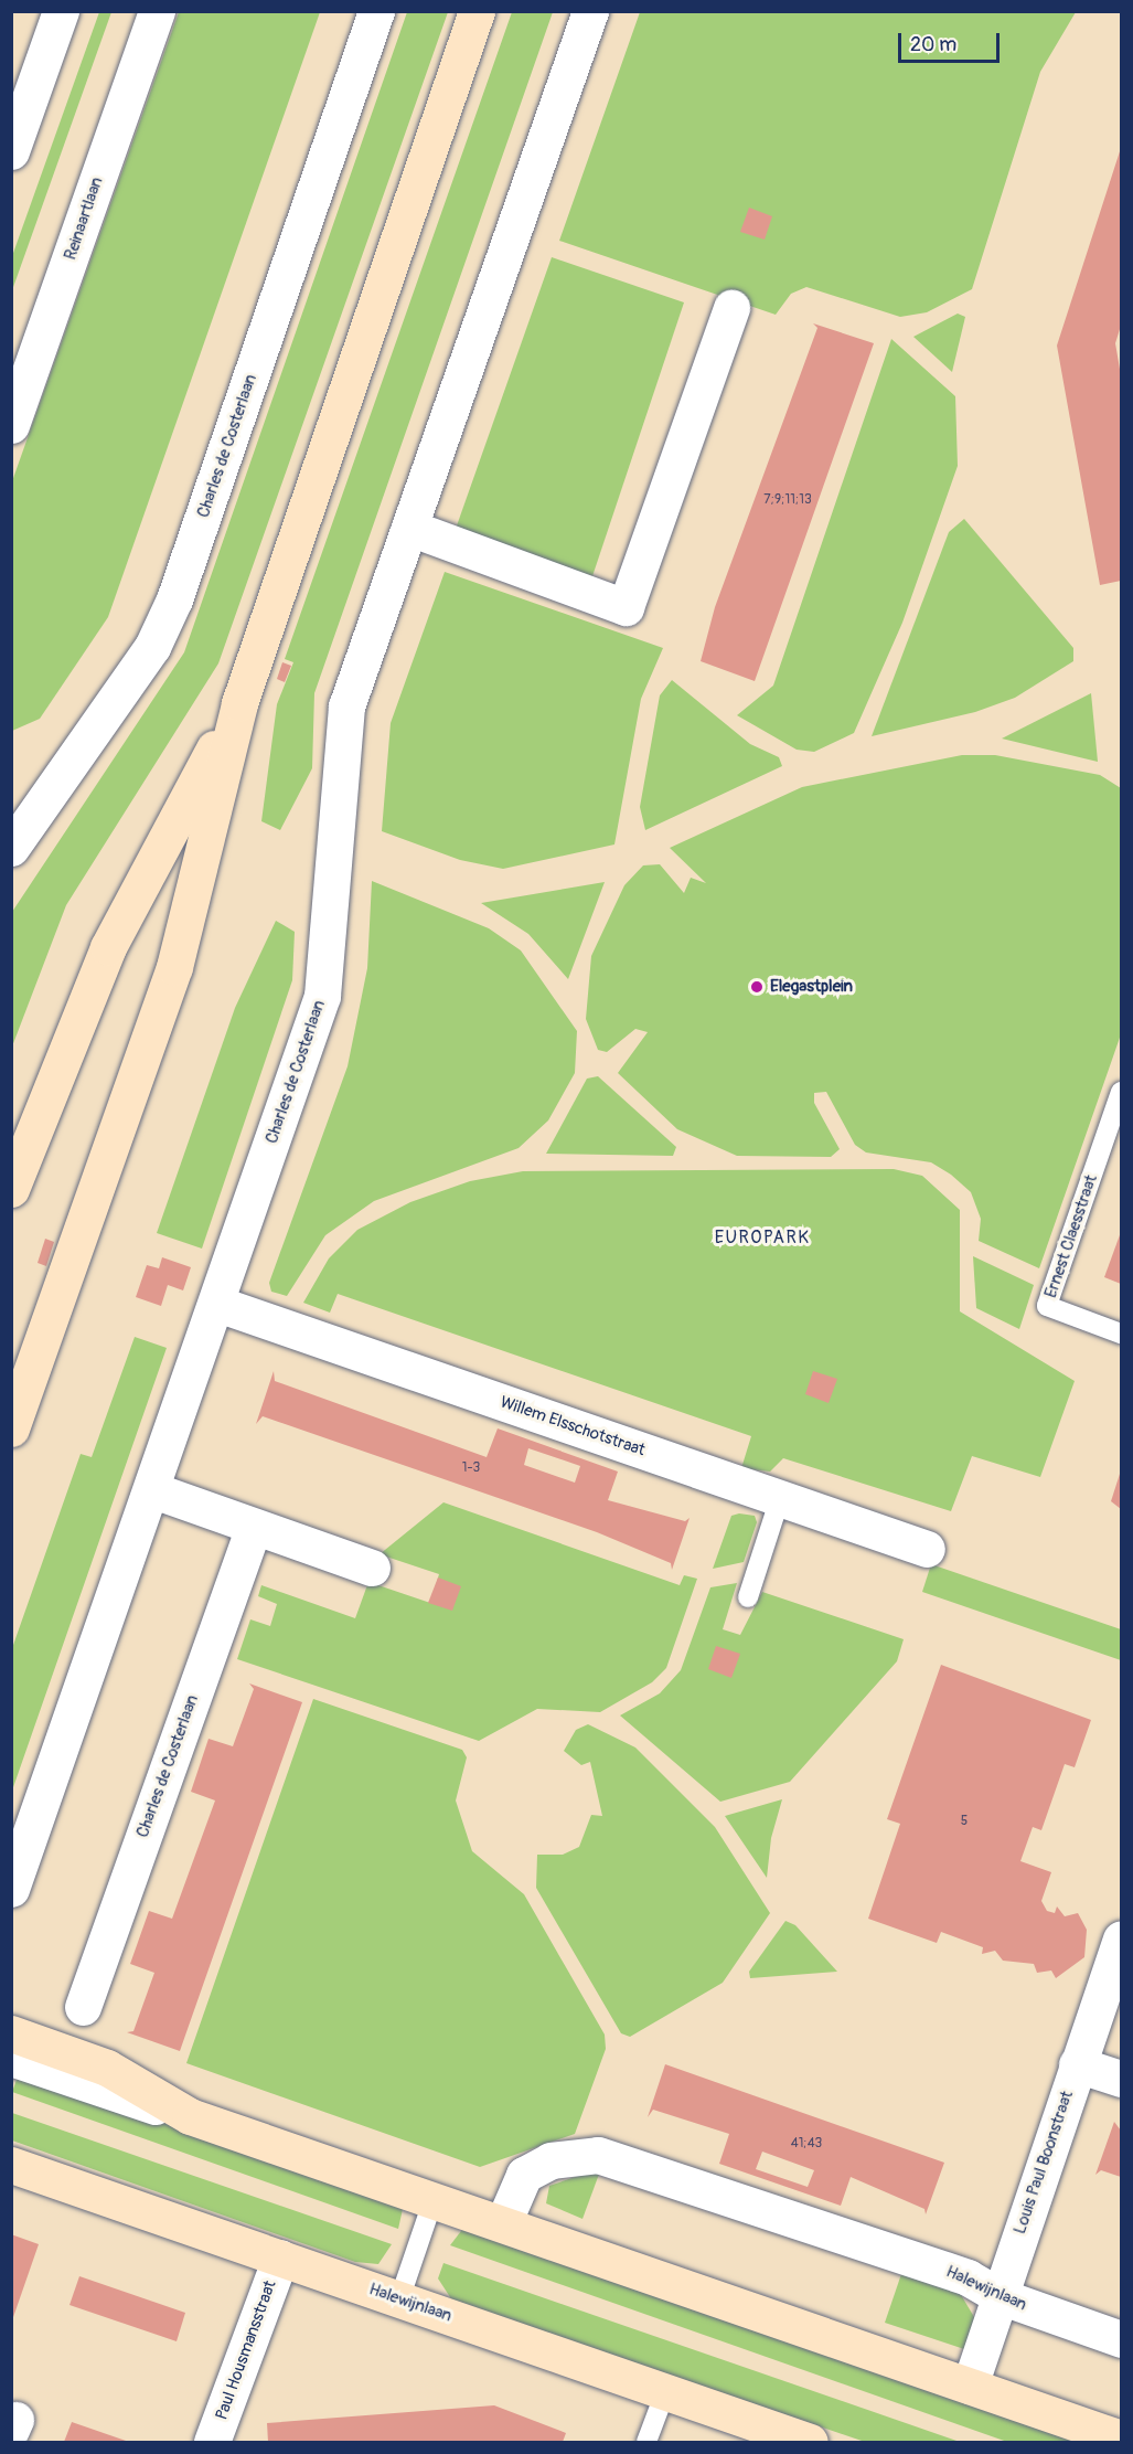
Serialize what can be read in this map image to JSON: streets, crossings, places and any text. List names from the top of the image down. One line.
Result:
{"streets":{"main road":["Halewijnlaan"],"street":["Reinaartlaan","Charles de Costerlaan","Willem Elsschotstraat","Louis Paul Boonstraat","Paul Housmansstraat"],"lane":["Ernest Claesstraat"]},"crossings":[["Charles de Costerlaan","Willem Elsschotstraat"],["Louis Paul Boonstraat","Halewijnlaan"],["Halewijnlaan","Paul Housmansstraat"]],"districts":["EUROPARK"],"places":["Elegastplein"],"house_numbers":["7;9;11;13","1-3","5","41;43"],"scale_bar":"20 m"}
